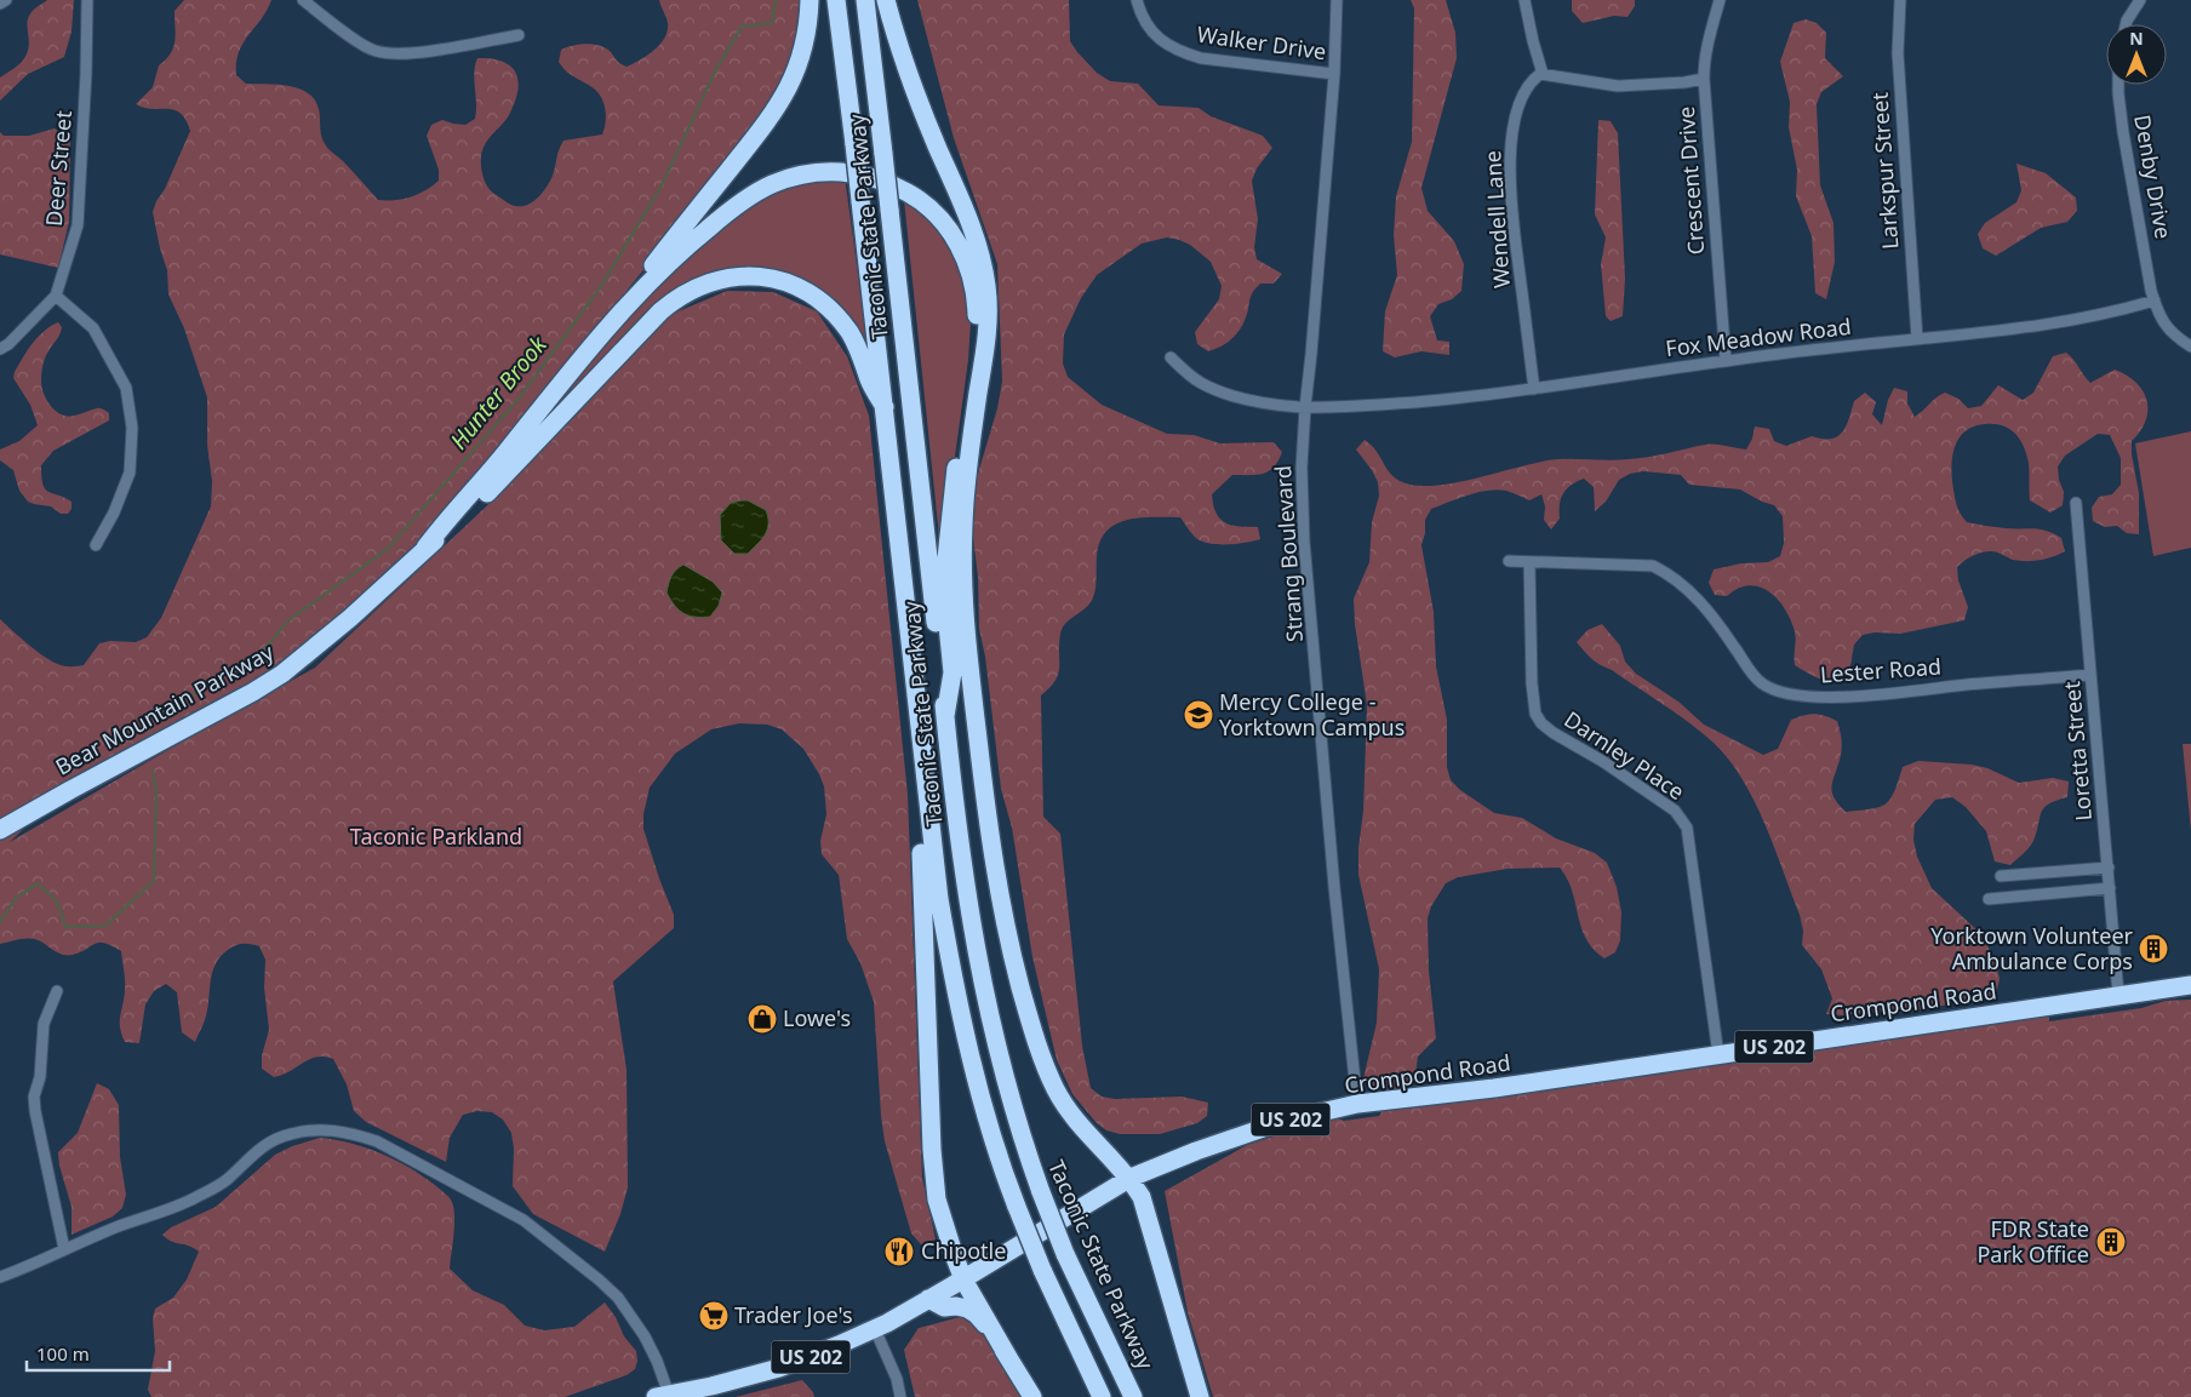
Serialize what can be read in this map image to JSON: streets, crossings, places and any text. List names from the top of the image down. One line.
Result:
{"streets":{"highway":["Taconic State Parkway","Bear Mountain Parkway","Crompond Road","US 202"],"street":["Walker Drive","Deer Street","Larkspur Street","Denby Drive","Crescent Drive","Wendell Lane","Fox Meadow Road","Strang Boulevard","Lester Road","Loretta Street","Darnley Place"]},"crossings":[["Walker Drive","Strang Boulevard"],["Larkspur Street","Fox Meadow Road"],["Denby Drive","Fox Meadow Road"],["Crescent Drive","Fox Meadow Road"],["Wendell Lane","Fox Meadow Road"],["Fox Meadow Road","Strang Boulevard"],["Strang Boulevard","Crompond Road"],["Lester Road","Loretta Street"],["Lester Road","Darnley Place"],["Loretta Street","Crompond Road"],["Darnley Place","Crompond Road"]],"water":["Hunter Brook"],"parks":["Taconic Parkland"],"places":{"school or university":["Mercy College - Yorktown Campus"],"building":["Yorktown Volunteer Ambulance Corps","FDR State Park Office"],"shop":["Lowe's"],"restaurant":["Chipotle"],"supermarket":["Trader Joe's"]},"scale_bar":"100 m","north":"top"}
